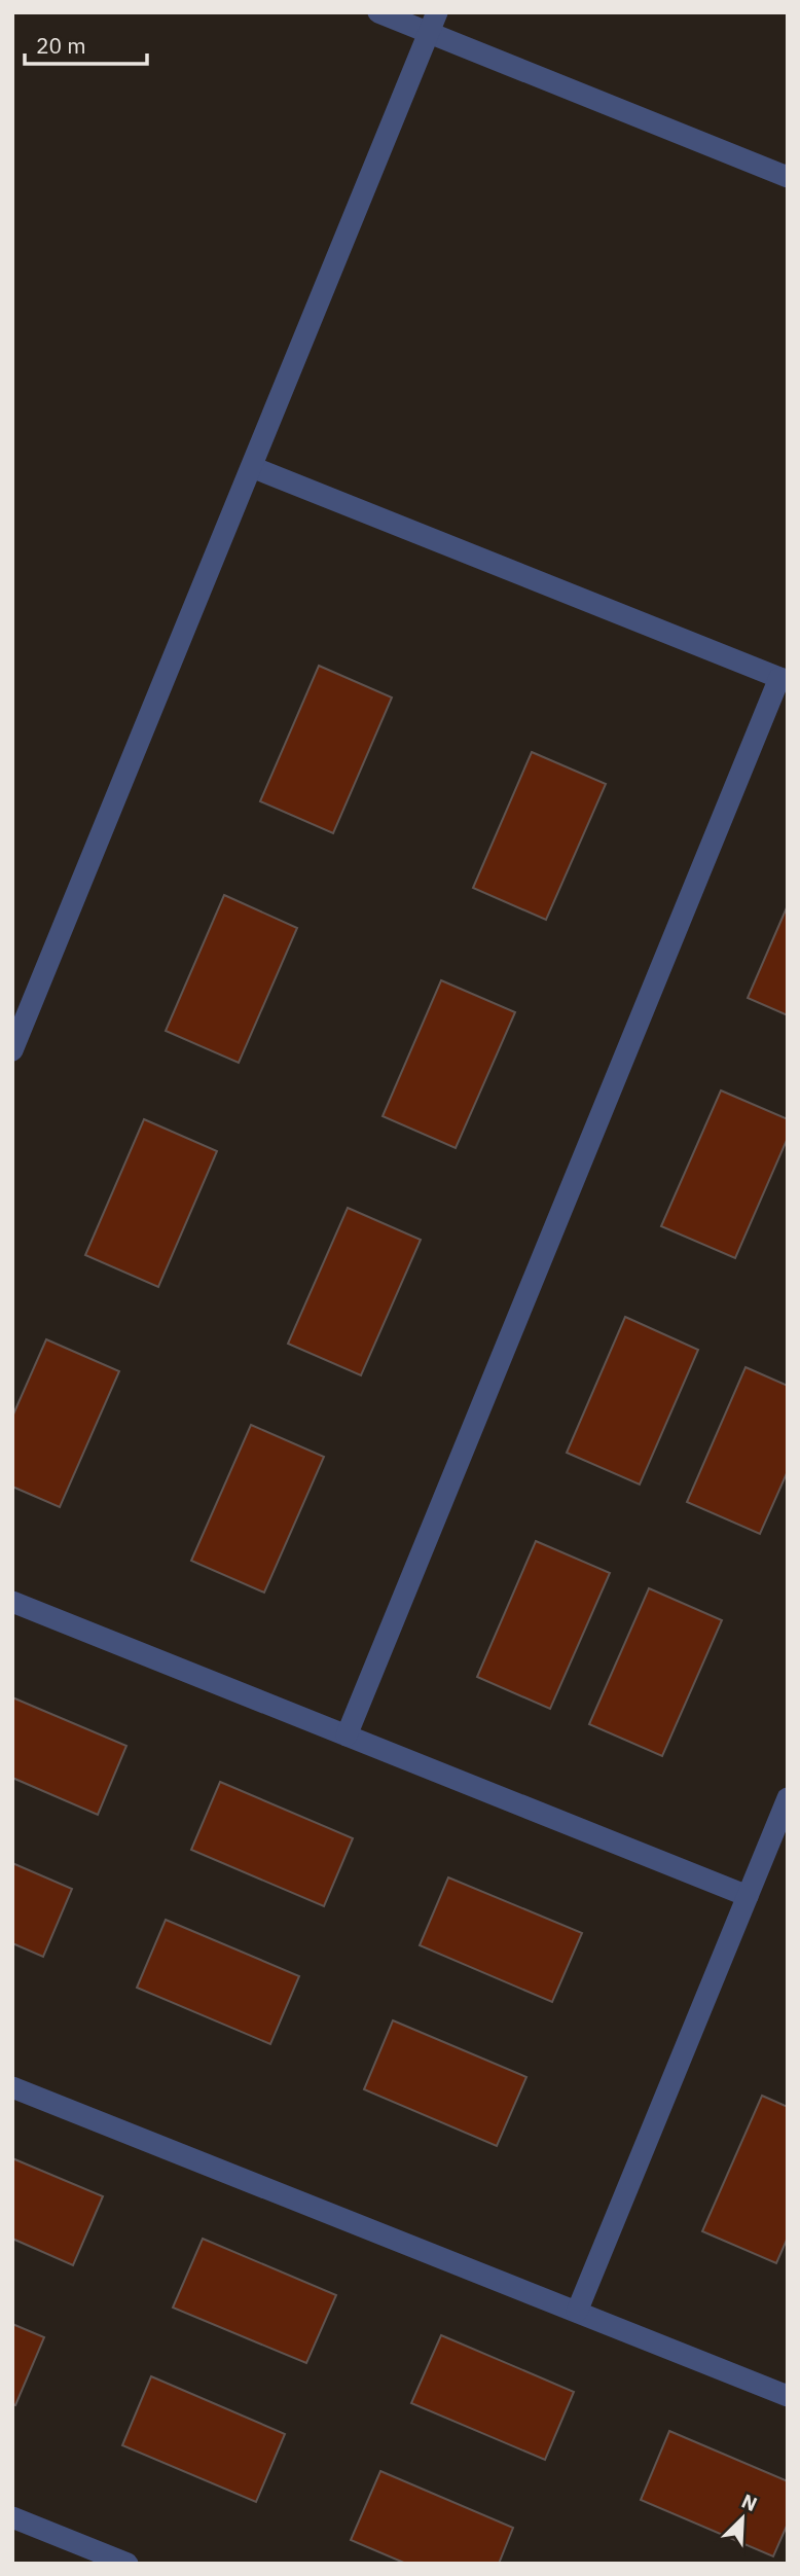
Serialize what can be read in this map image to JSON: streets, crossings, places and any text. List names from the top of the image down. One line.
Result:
{"scale_bar":"20 m","north":"top right"}
